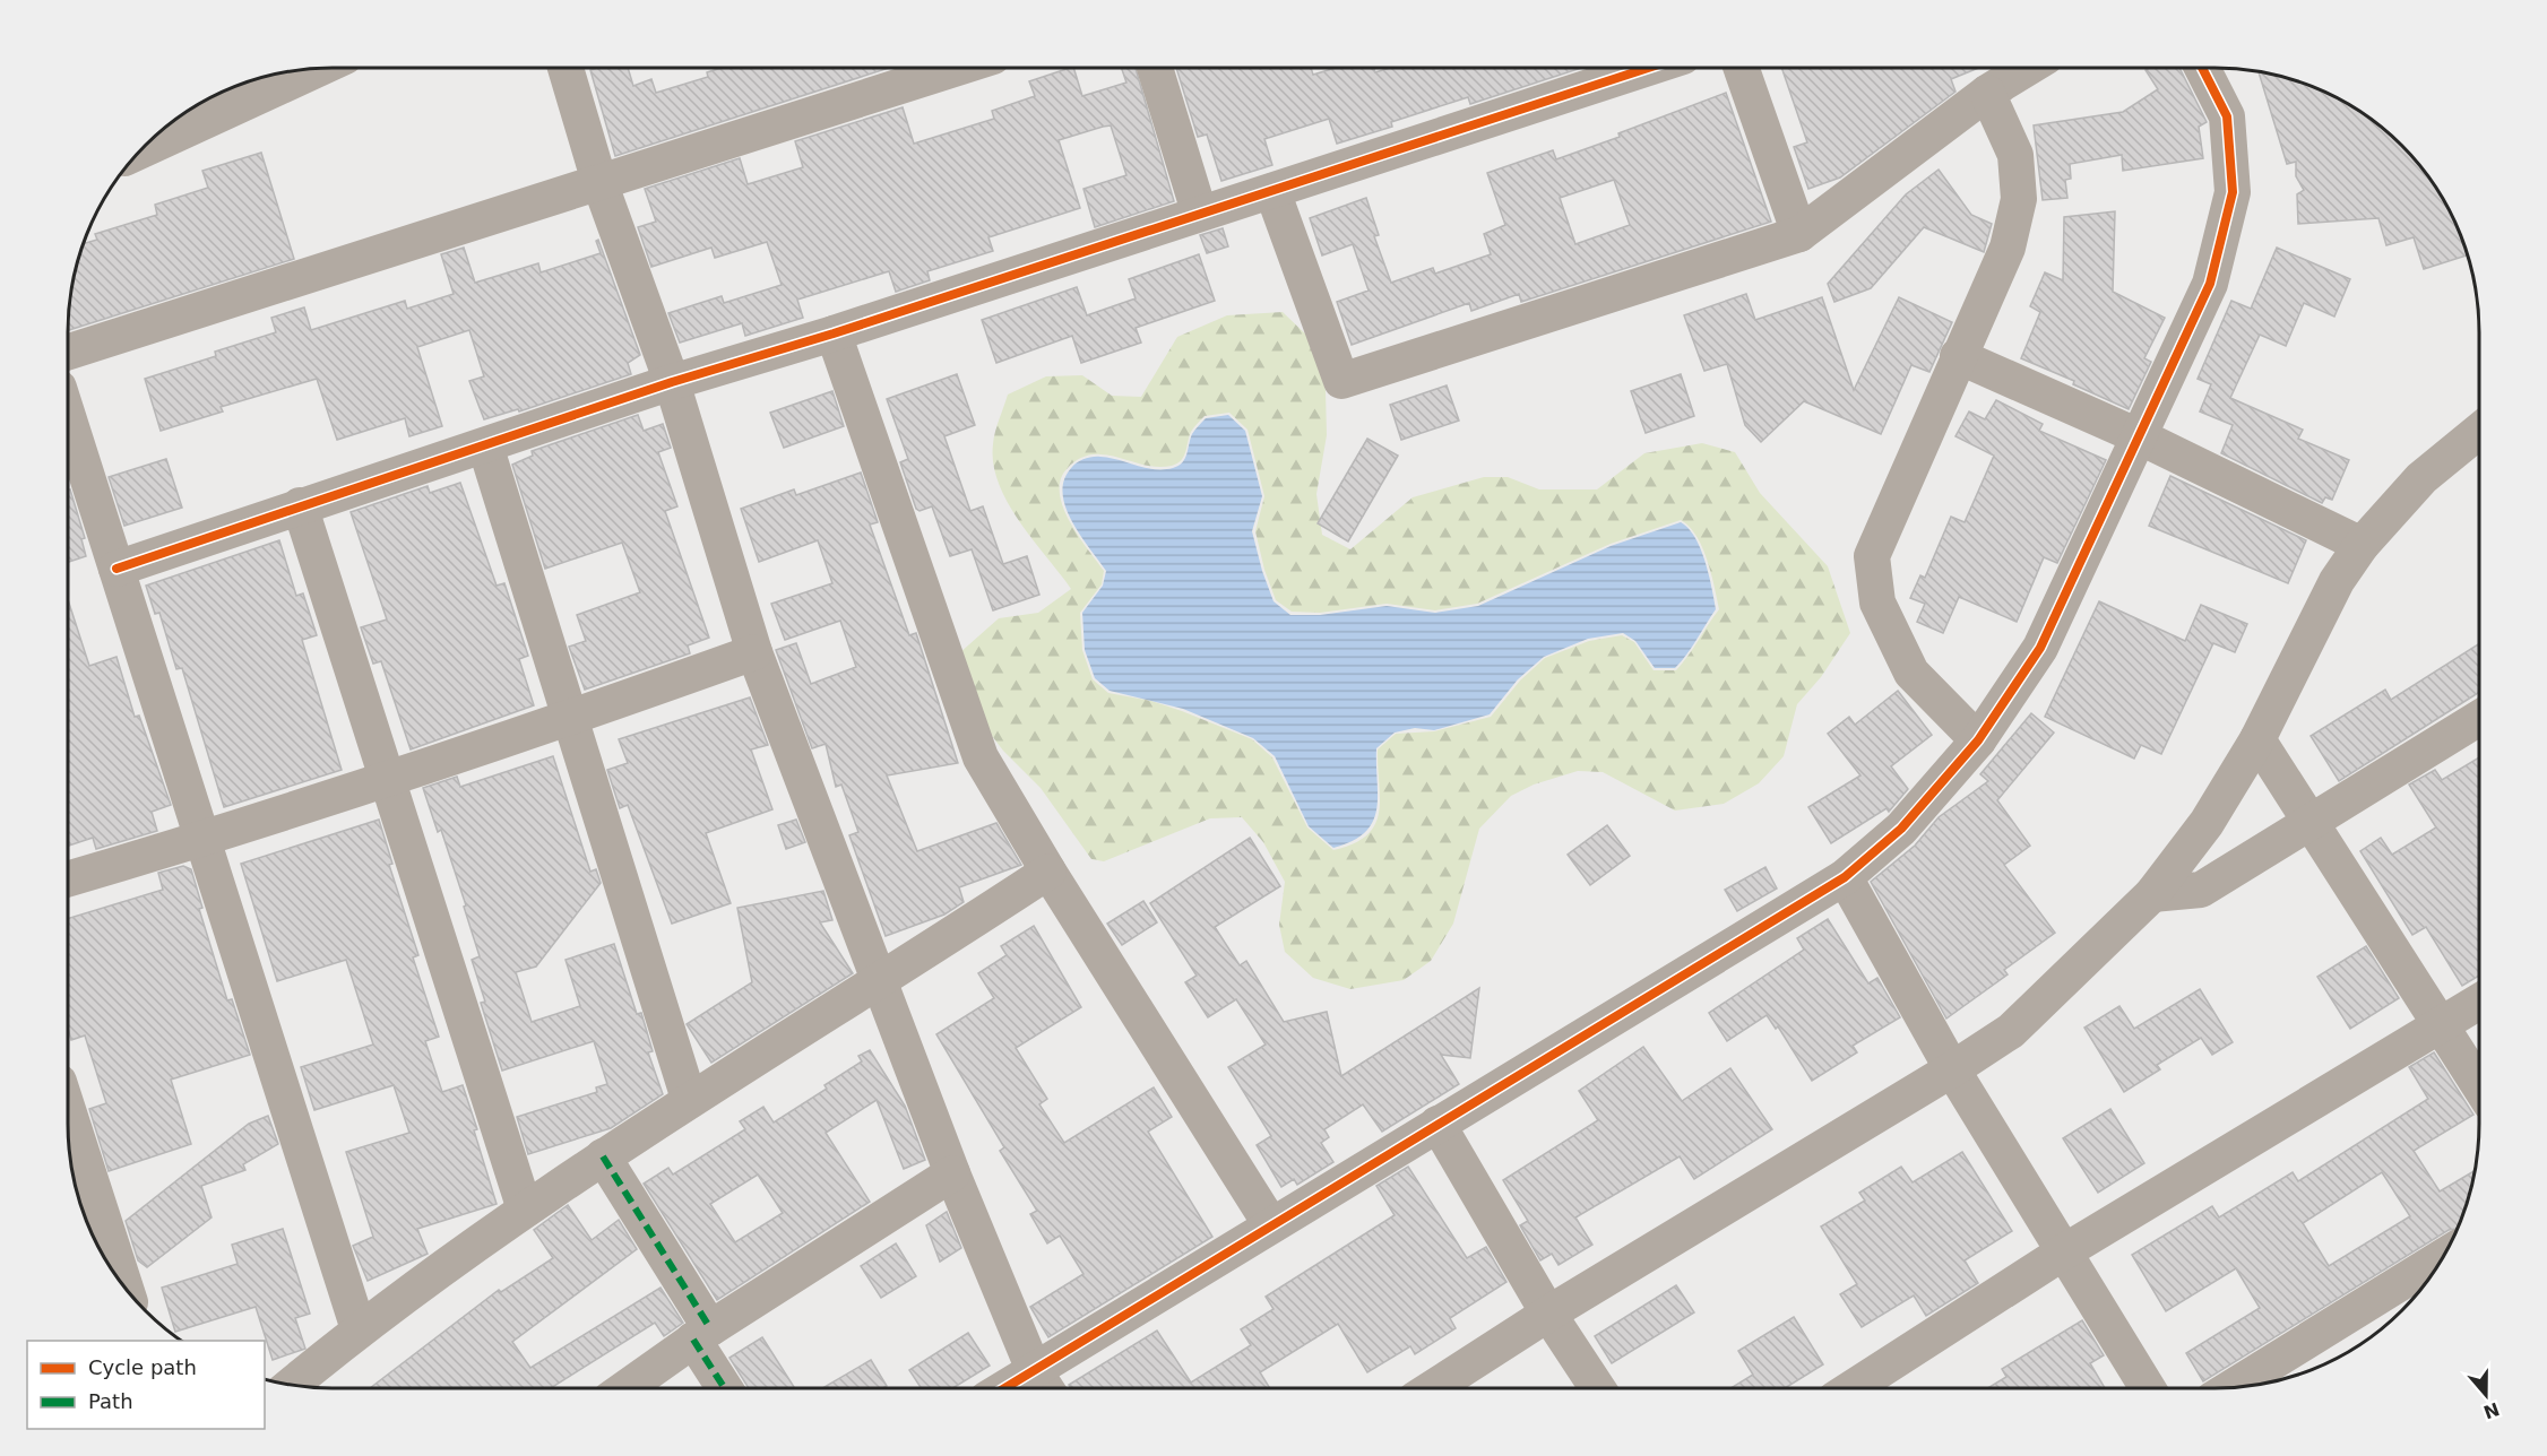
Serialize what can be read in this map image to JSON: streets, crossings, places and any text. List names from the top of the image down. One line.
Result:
{"legend":["Cycle path","Path"],"north":"bottom"}
